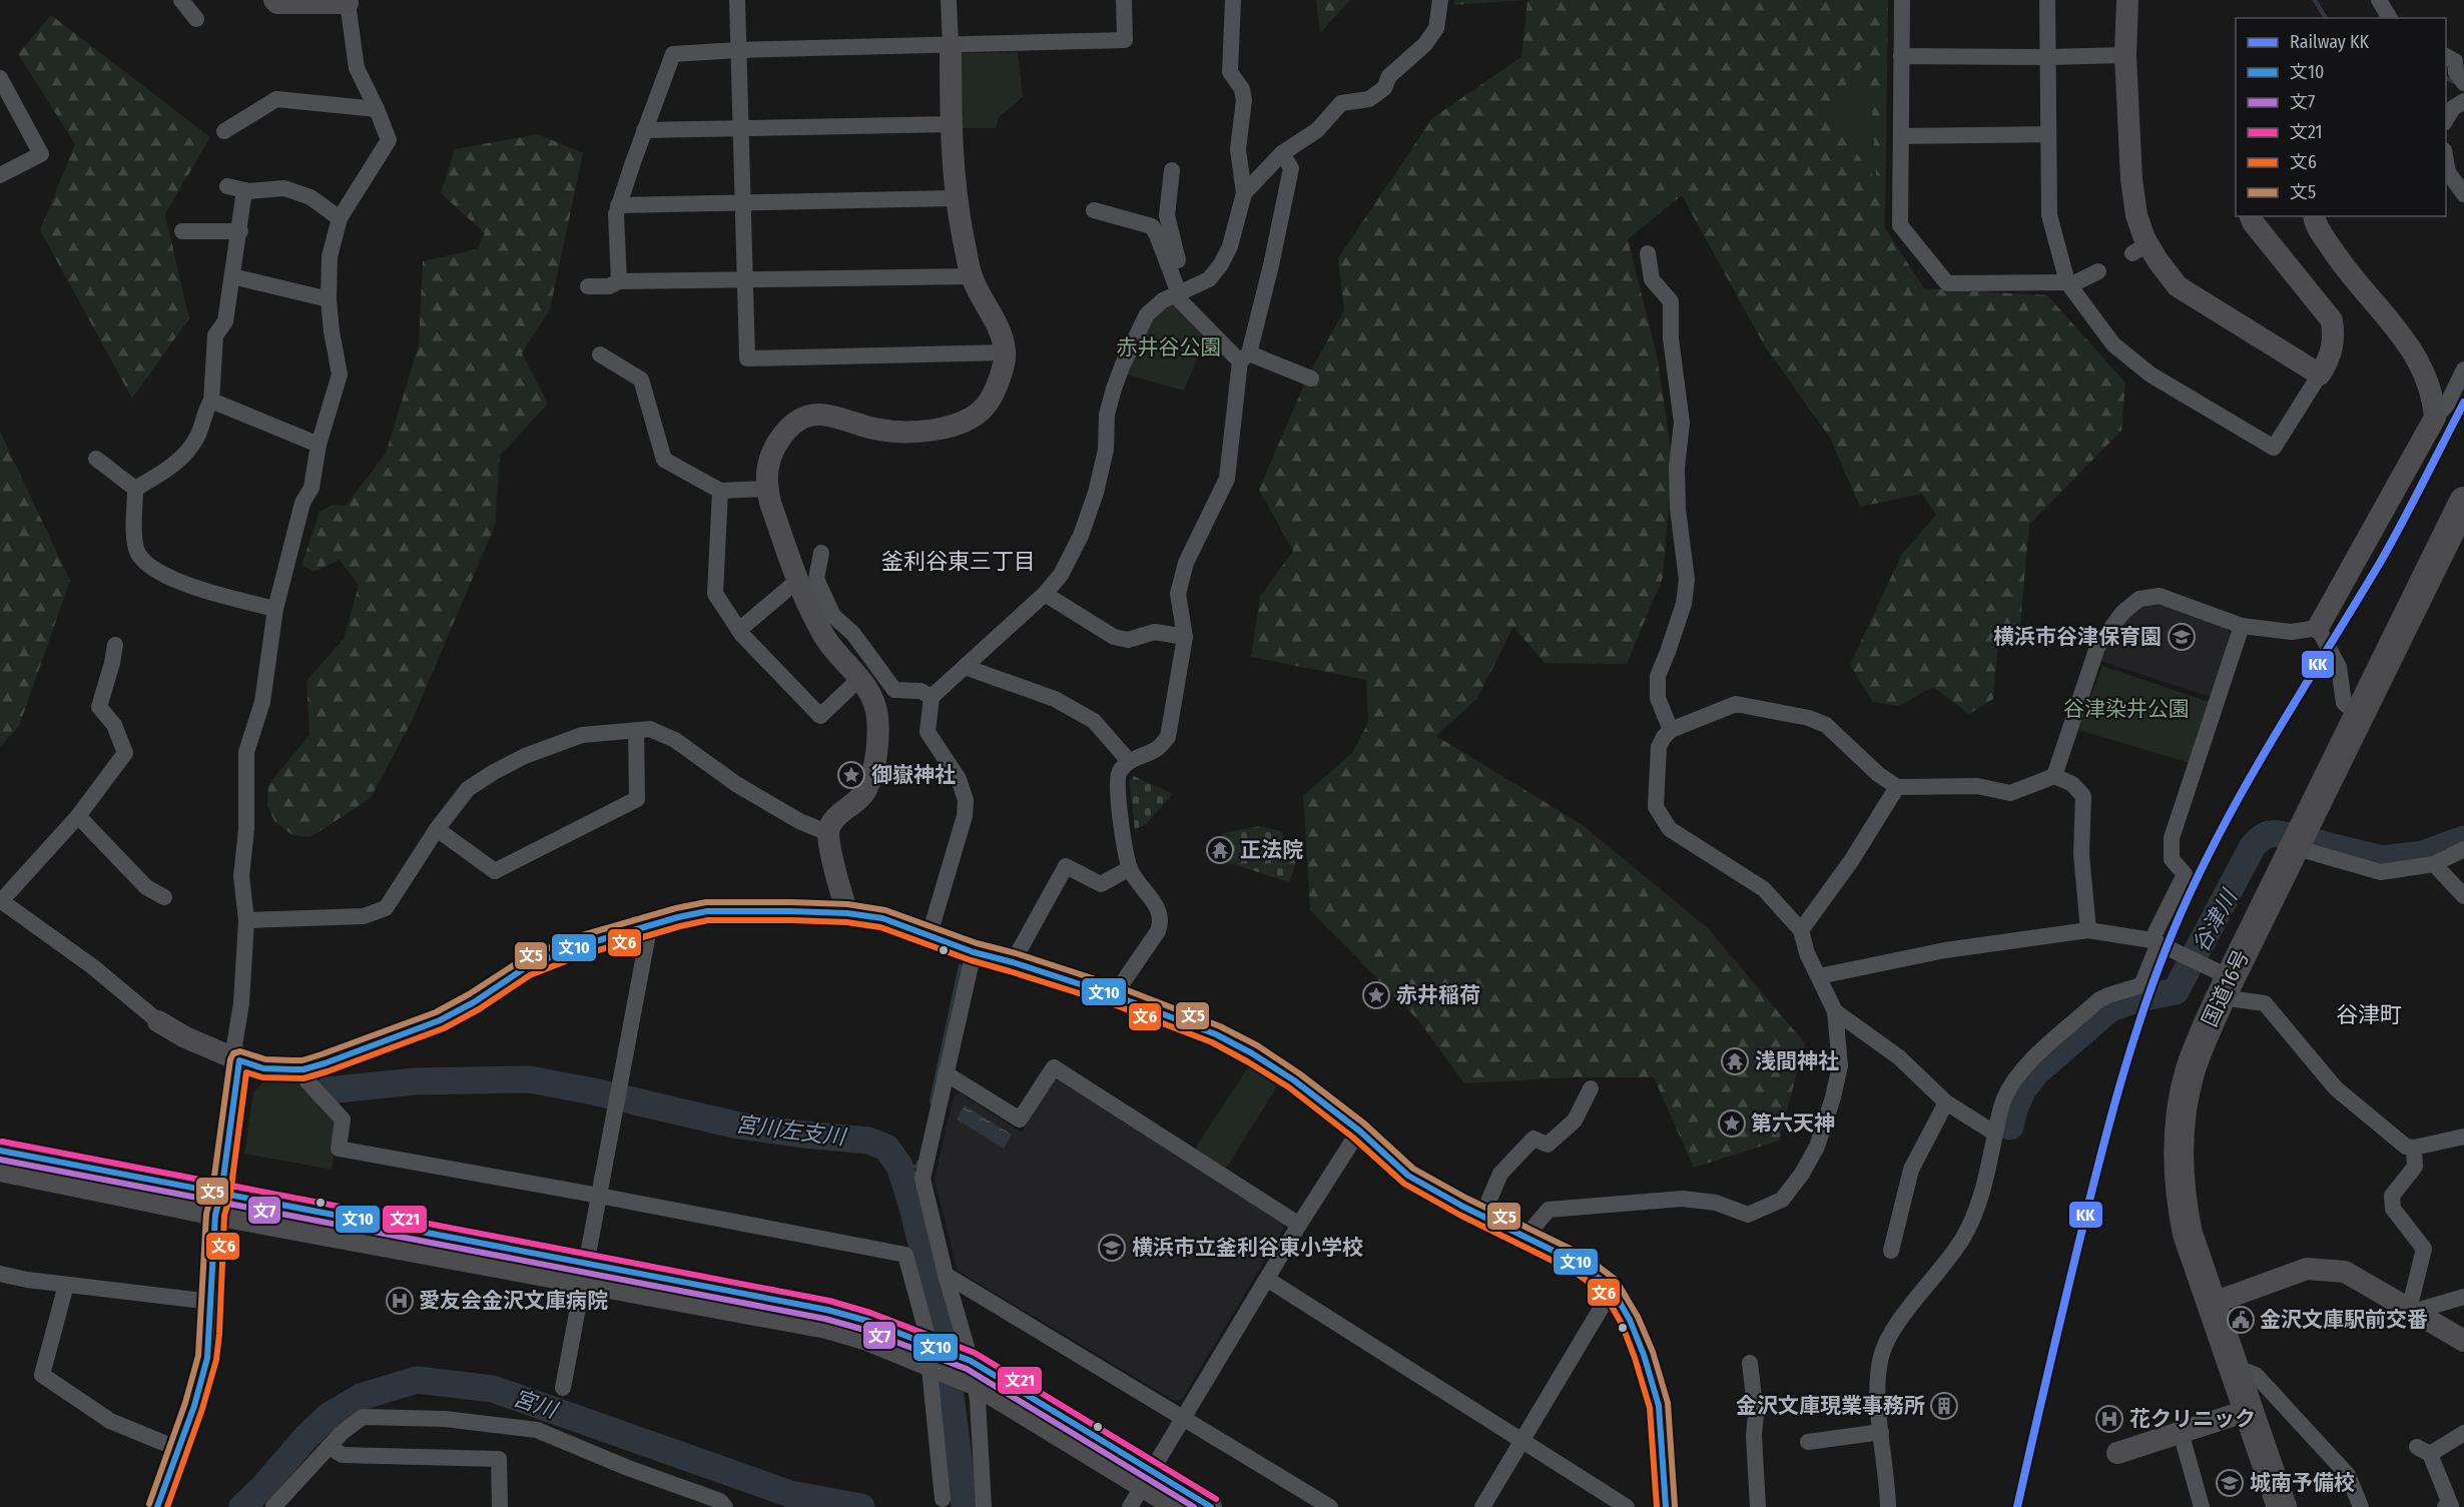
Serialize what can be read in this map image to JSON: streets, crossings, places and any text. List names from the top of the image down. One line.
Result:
{"streets":{"highway":["国道16号"]},"districts":["釜利谷東三丁目","谷津町"],"water":["谷津川","宮川左支川","宮川"],"parks":["赤井谷公園","谷津染井公園"],"places":{"school or university":["横浜市谷津保育園","横浜市立釜利谷東小学校","城南予備校"],"place":["御嶽神社","赤井稲荷","第六天神"],"temple":["正法院","浅間神社"],"hospital":["愛友会金沢文庫病院","花クリニック"],"public building":["金沢文庫駅前交番"],"building":["金沢文庫現業事務所"]},"lines":["rail line KK","transit line 文5","transit line 文10","transit line 文6","transit line 文21","transit line 文7"],"legend":["Railway KK","文10","文7","文21","文6","文5"]}
